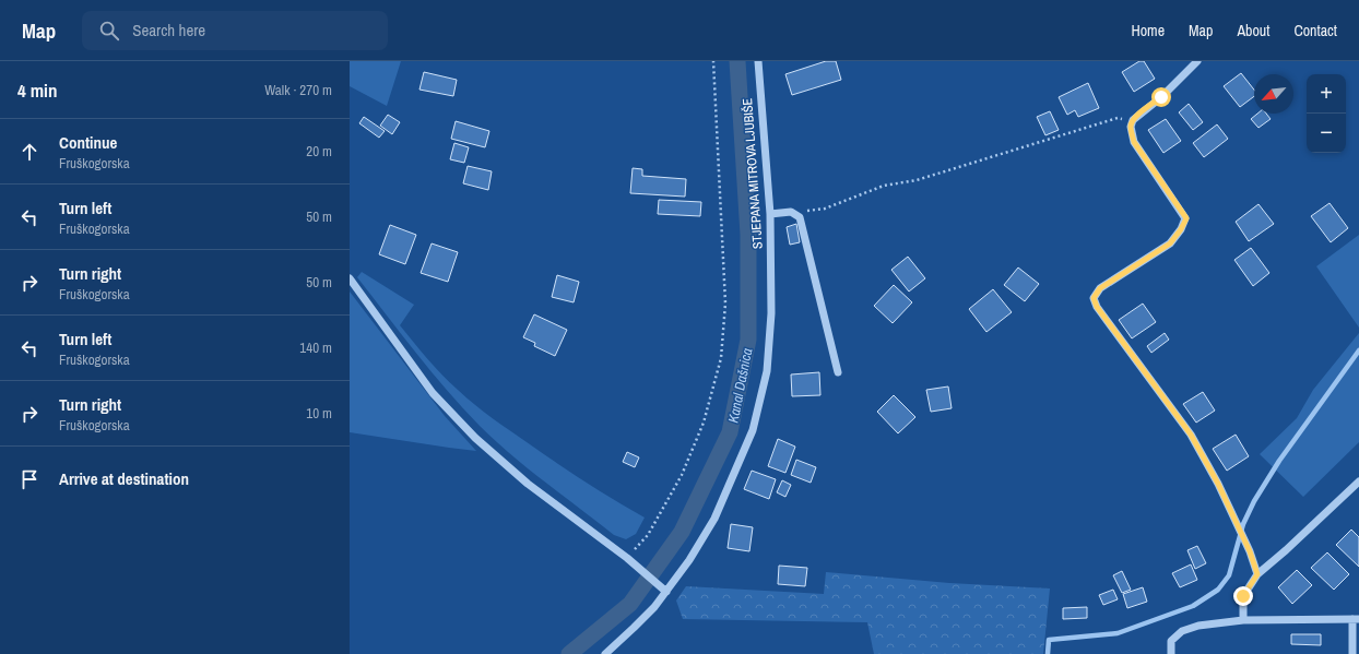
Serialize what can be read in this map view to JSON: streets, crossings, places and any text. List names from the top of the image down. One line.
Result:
{"streets":{"street":["STJEPANA MITROVA LJUBIŠE"]},"water":["Kanal Dašnica"],"north":"bottom left","page":{"header":"Map","search":"Search here","nav":["Home","Map","About","Contact"],"heading":["4 min","Walk · 270 m"],"map_buttons":["+","−"],"list":[["Continue","Fruškogorska","20 m"],["Turn left","Fruškogorska","50 m"],["Turn right","Fruškogorska","50 m"],["Turn left","Fruškogorska","140 m"],["Turn right","Fruškogorska","10 m"],"Arrive at destination"]}}
